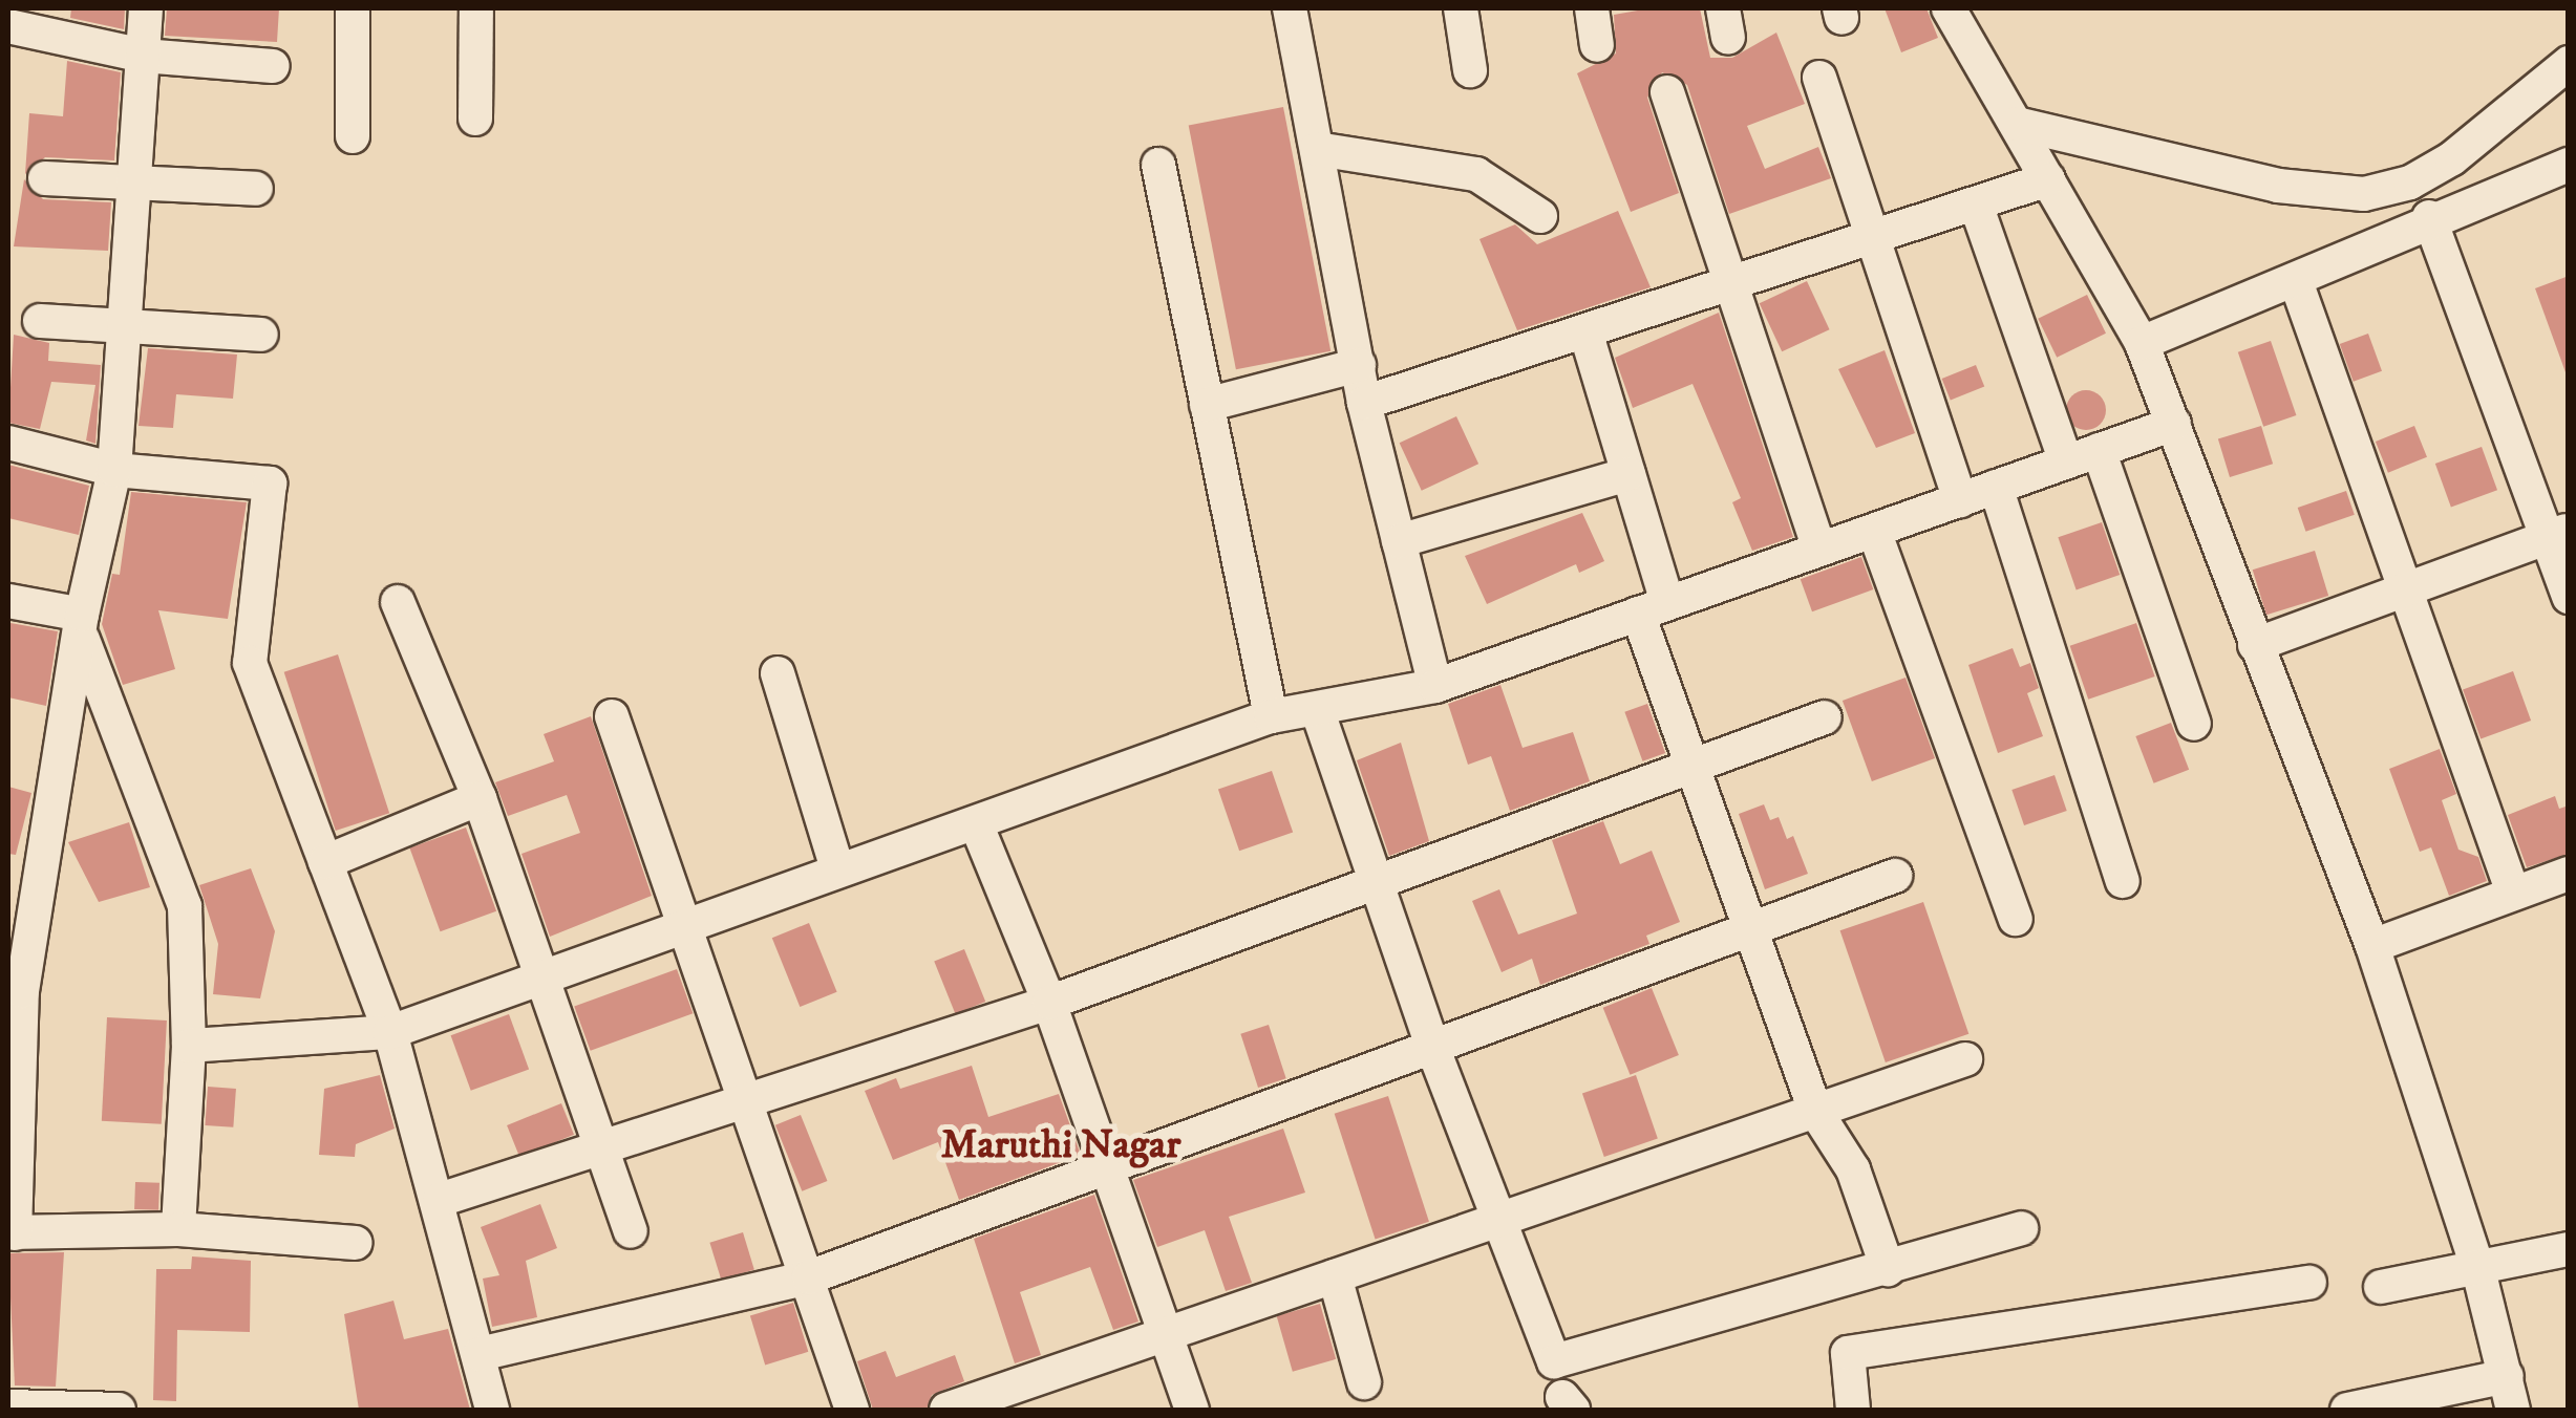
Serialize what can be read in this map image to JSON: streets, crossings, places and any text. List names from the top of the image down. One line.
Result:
{"districts":["Maruthi Nagar"]}
